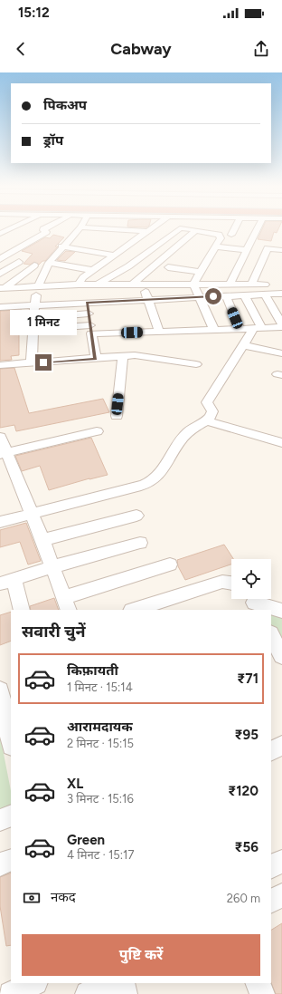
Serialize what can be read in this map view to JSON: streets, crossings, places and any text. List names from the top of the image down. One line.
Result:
{"page":{"status":"15:12","header":"Cabway","banner":["पिकअप","ड्रॉप"],"bubble":"1 मिनट","heading":"सवारी चुनें","list":[{"name":"किफ़ायती","note":"1 मिनट · 15:14","value":"₹71"},{"name":"आरामदायक","note":"2 मिनट · 15:15","value":"₹95"},{"name":"XL","note":"3 मिनट · 15:16","value":"₹120"},{"name":"Green","note":"4 मिनट · 15:17","value":"₹56"}],"pay":["नकद","260 m"],"buttons":"पुष्टि करें"}}
